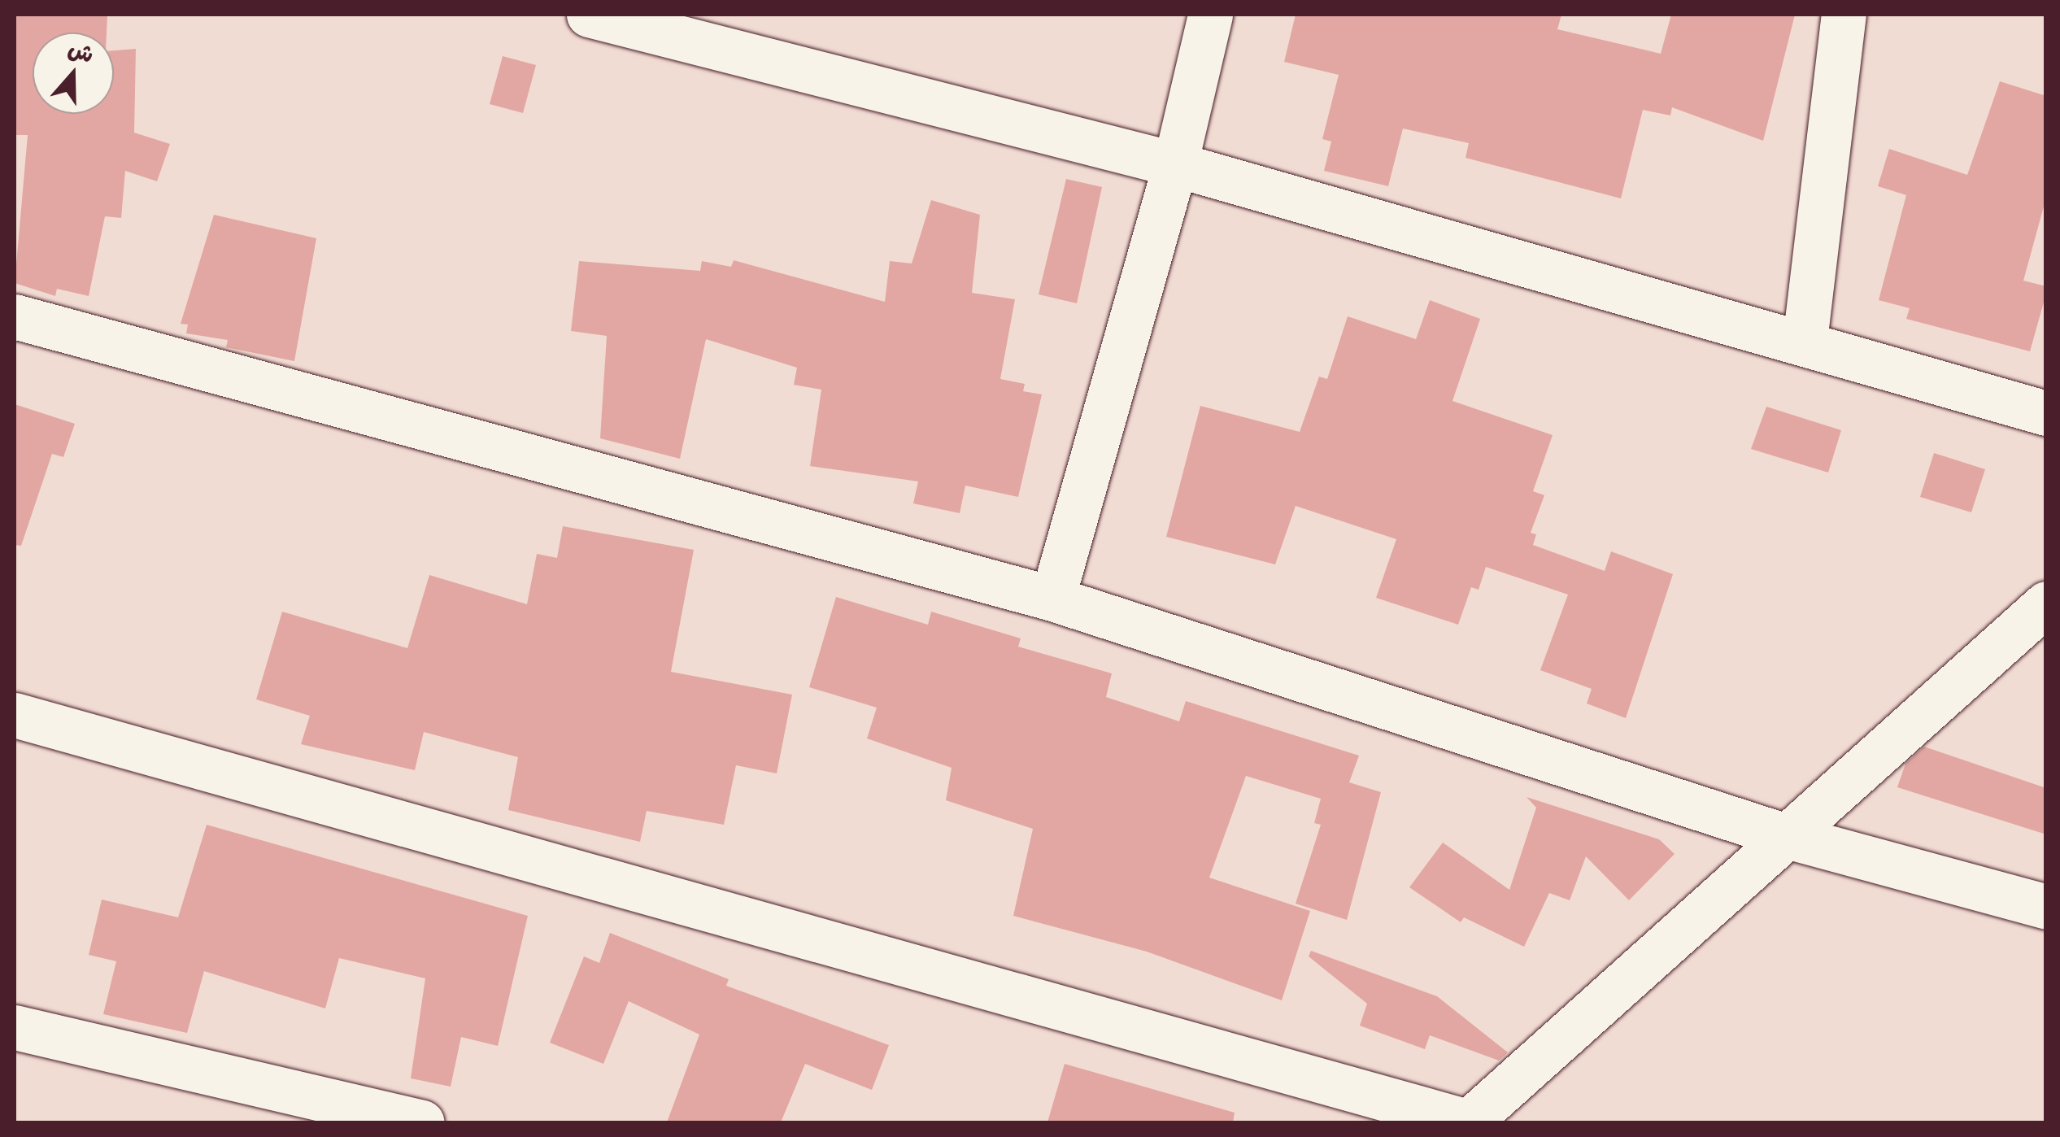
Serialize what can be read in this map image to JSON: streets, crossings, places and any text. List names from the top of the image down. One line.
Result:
{"north":"top"}
